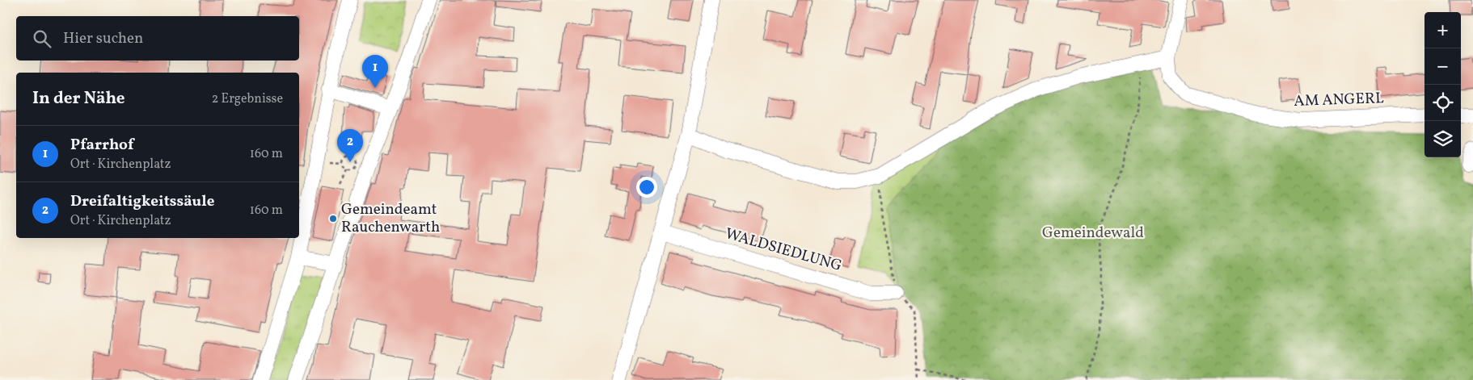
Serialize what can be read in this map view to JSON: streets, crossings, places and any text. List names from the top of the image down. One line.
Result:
{"streets":{"street":["AM ANGERL","WALDSIEDLUNG"]},"parks":["Gemeindewald"],"places":["Gemeindeamt Rauchenwarth"],"page":{"map_buttons":["+","−"],"search":"Hier suchen","pins":["1","2"],"heading":["In der Nähe","2 Ergebnisse"],"list":[{"mark":"1","name":"Pfarrhof","note":"Ort · Kirchenplatz","value":"160 m"},{"mark":"2","name":"Dreifaltigkeitssäule","note":"Ort · Kirchenplatz","value":"160 m"}]}}
